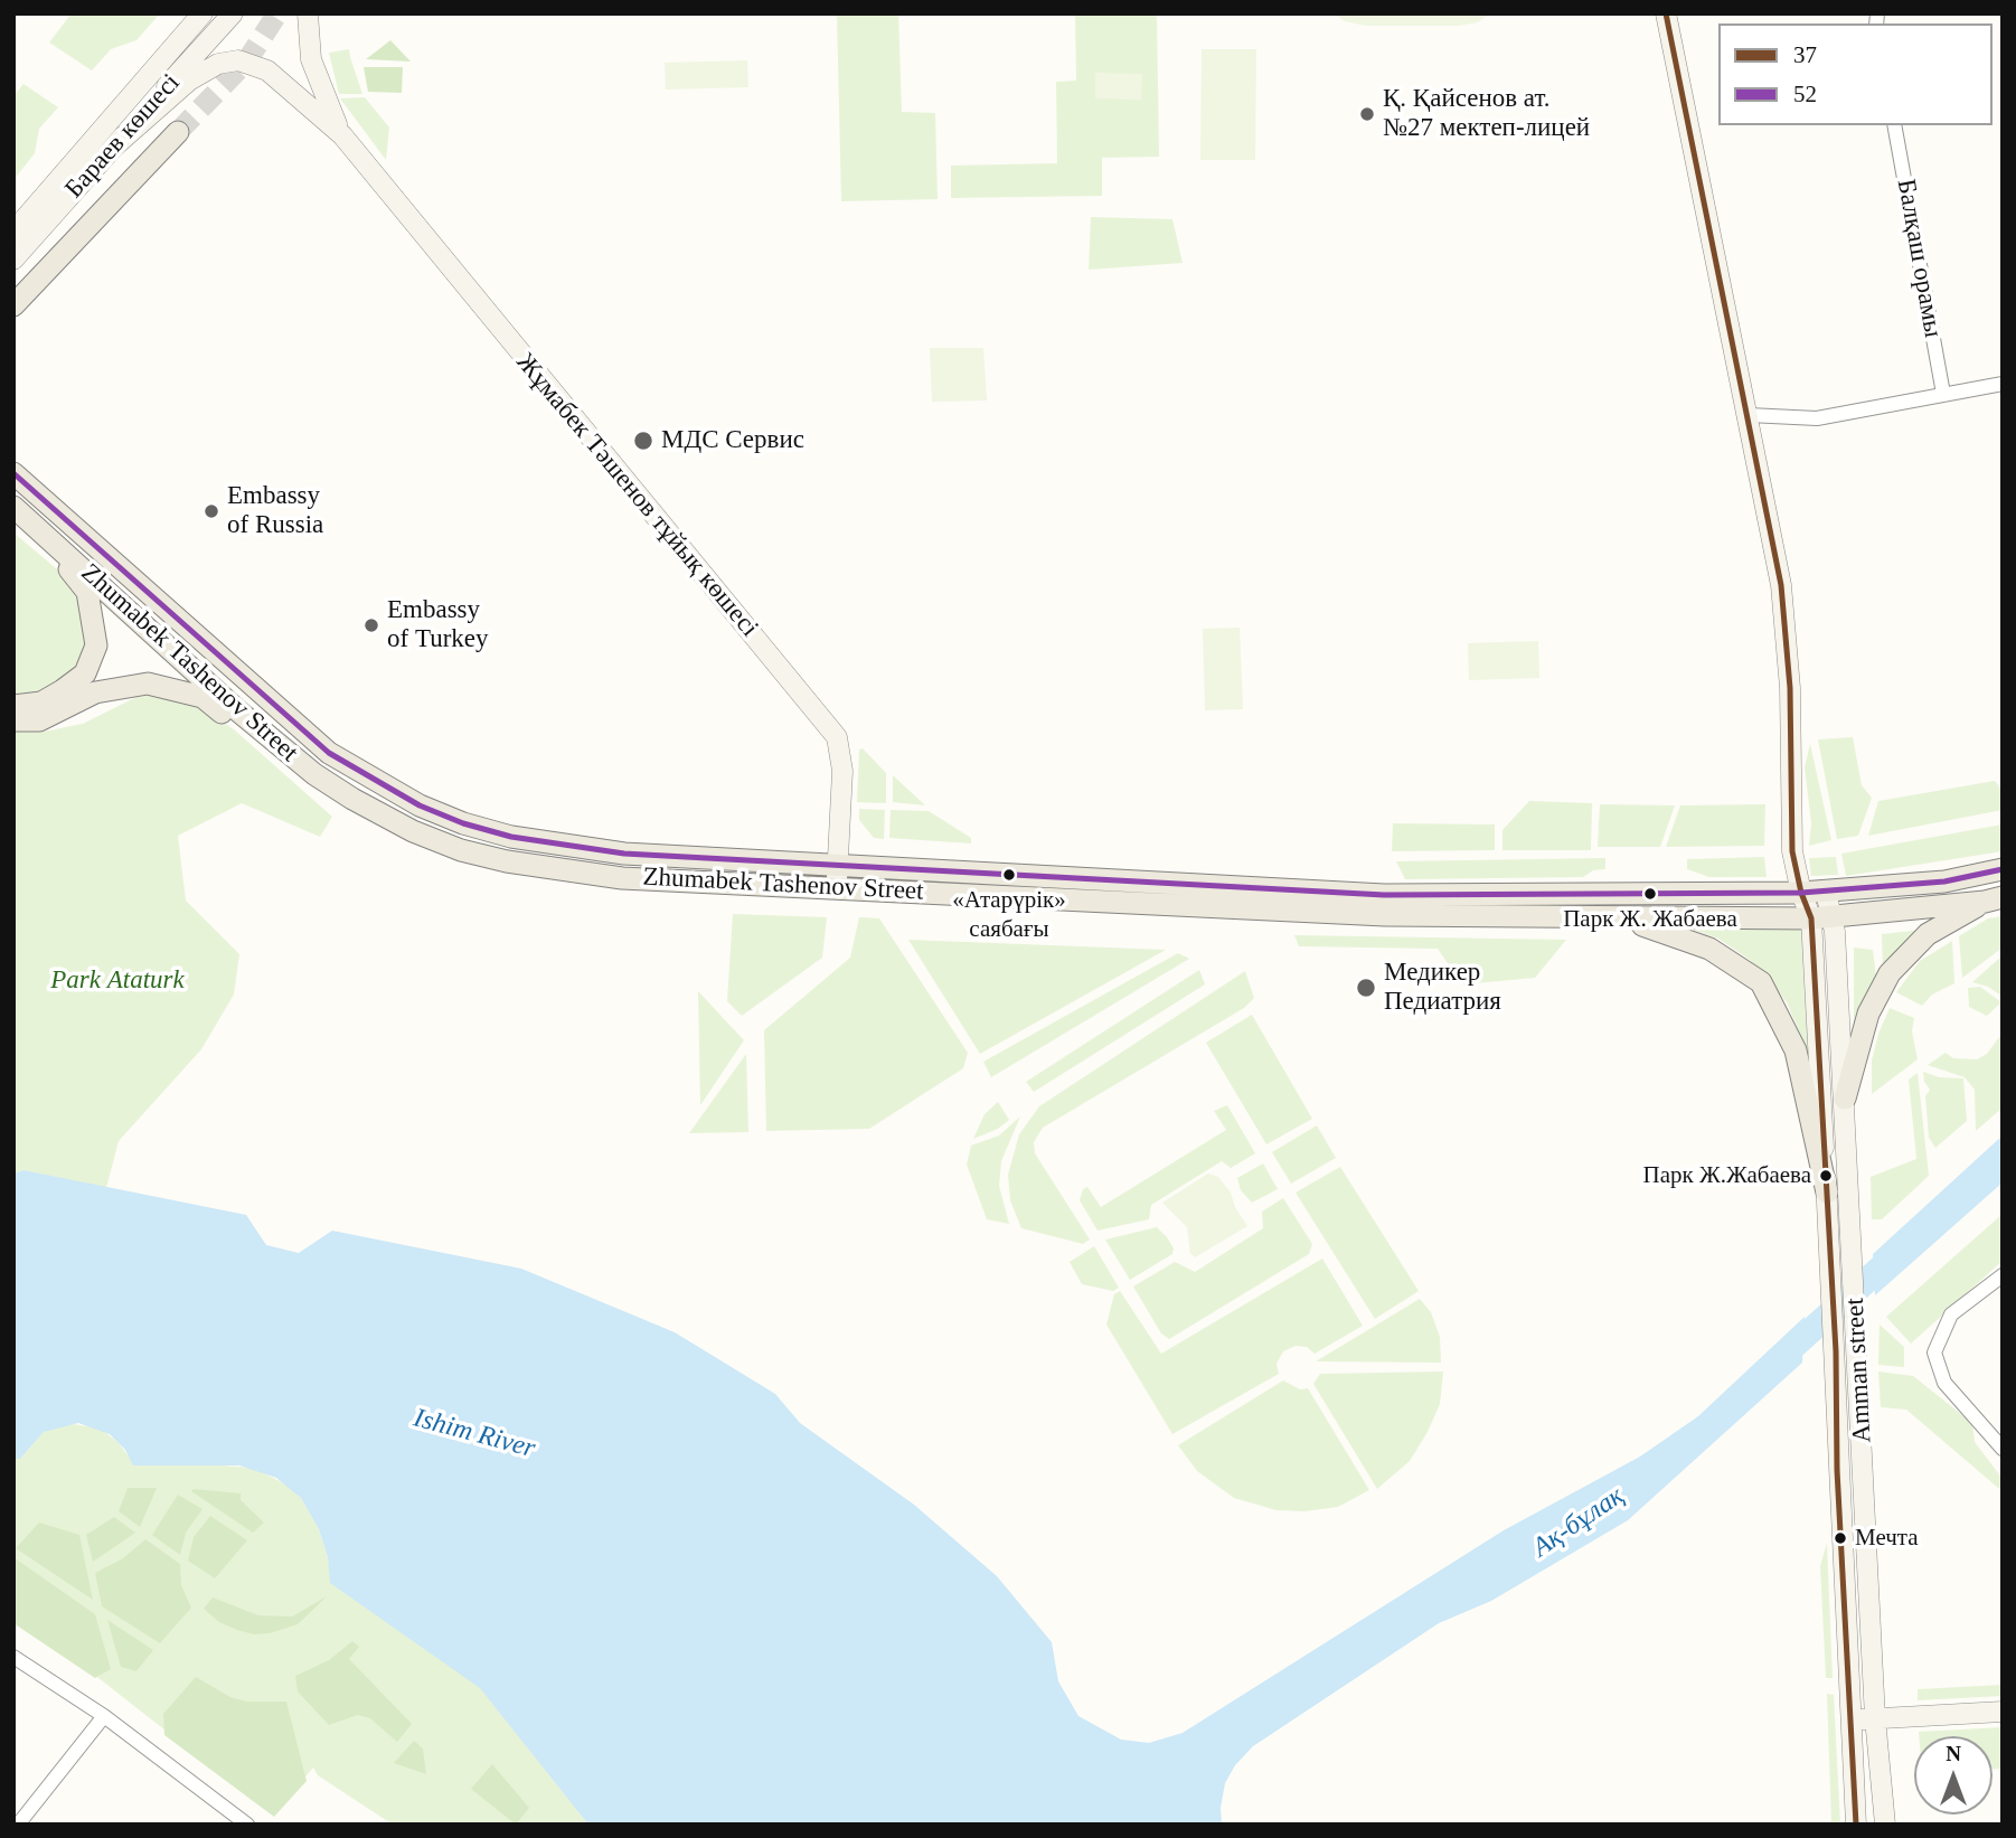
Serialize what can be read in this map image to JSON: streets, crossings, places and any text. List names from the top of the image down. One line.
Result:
{"streets":{"main road":["Бараев көшесі","Жұмабек Тәшенов тұйық көшесі","Zhumabek Tashenov Street","Amman street"],"street":["Балқаш орамы"]},"crossings":[["Жұмабек Тәшенов тұйық көшесі","Zhumabek Tashenov Street"],["Zhumabek Tashenov Street","Amman street"]],"water":["Ishim River","Ақ-бұлақ"],"parks":["Park Ataturk"],"places":["Қ. Қайсенов ат. №27 мектеп-лицей","МДС Сервис","Embassy of Russia","Embassy of Turkey","«Атарүрік» саябағы","Парк Ж. Жабаева","Медикер Педиатрия","Парк Ж.Жабаева","Мечта"],"lines":["transit line 37","transit line 52"],"legend":["37","52"],"north":"top"}
